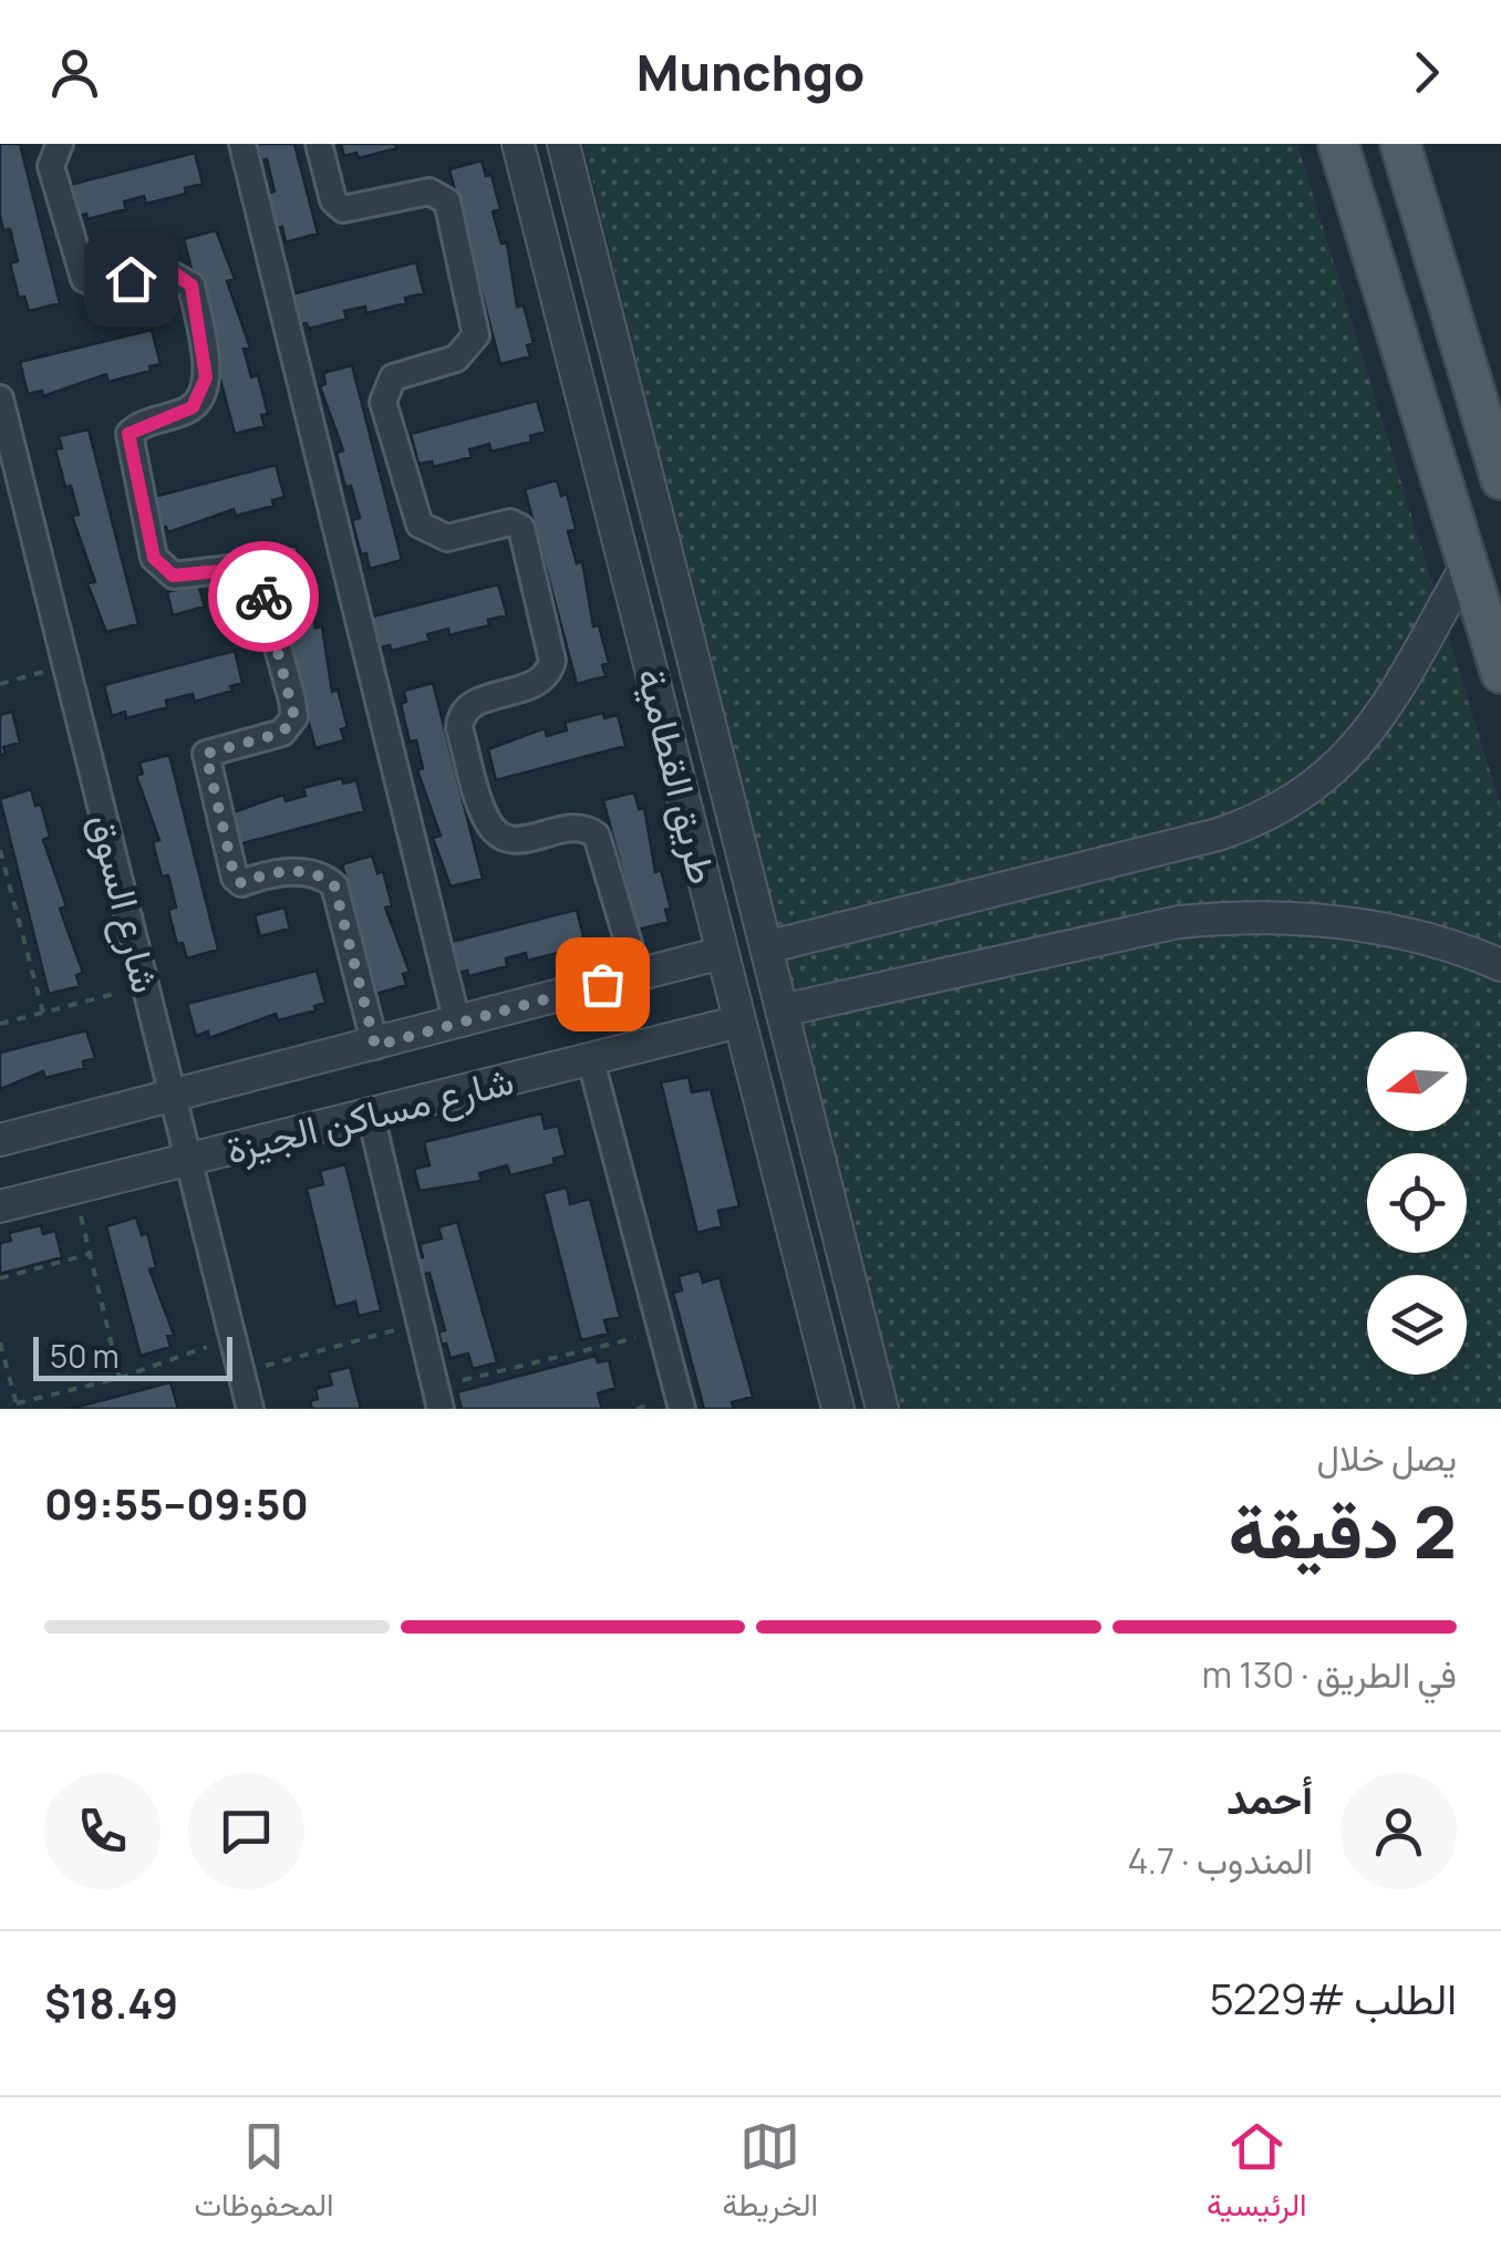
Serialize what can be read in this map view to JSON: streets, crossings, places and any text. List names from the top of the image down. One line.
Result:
{"streets":{"street":["طريق القطامية","شارع السوق","شارع مساكن الجيزة"]},"crossings":[["طريق القطامية","شارع مساكن الجيزة"],["شارع السوق","شارع مساكن الجيزة"]],"scale_bar":"50 m","north":"left","page":{"header":"Munchgo","scale":"50 m","heading":["2 دقيقة","يصل خلال","09:50–09:55"],"panel":["أحمد","المندوب · 4.7","الطلب #5229","$18.49"],"bar":"في الطريق · 130 m","tabs":["الرئيسية","الخريطة","المحفوظات"]}}
